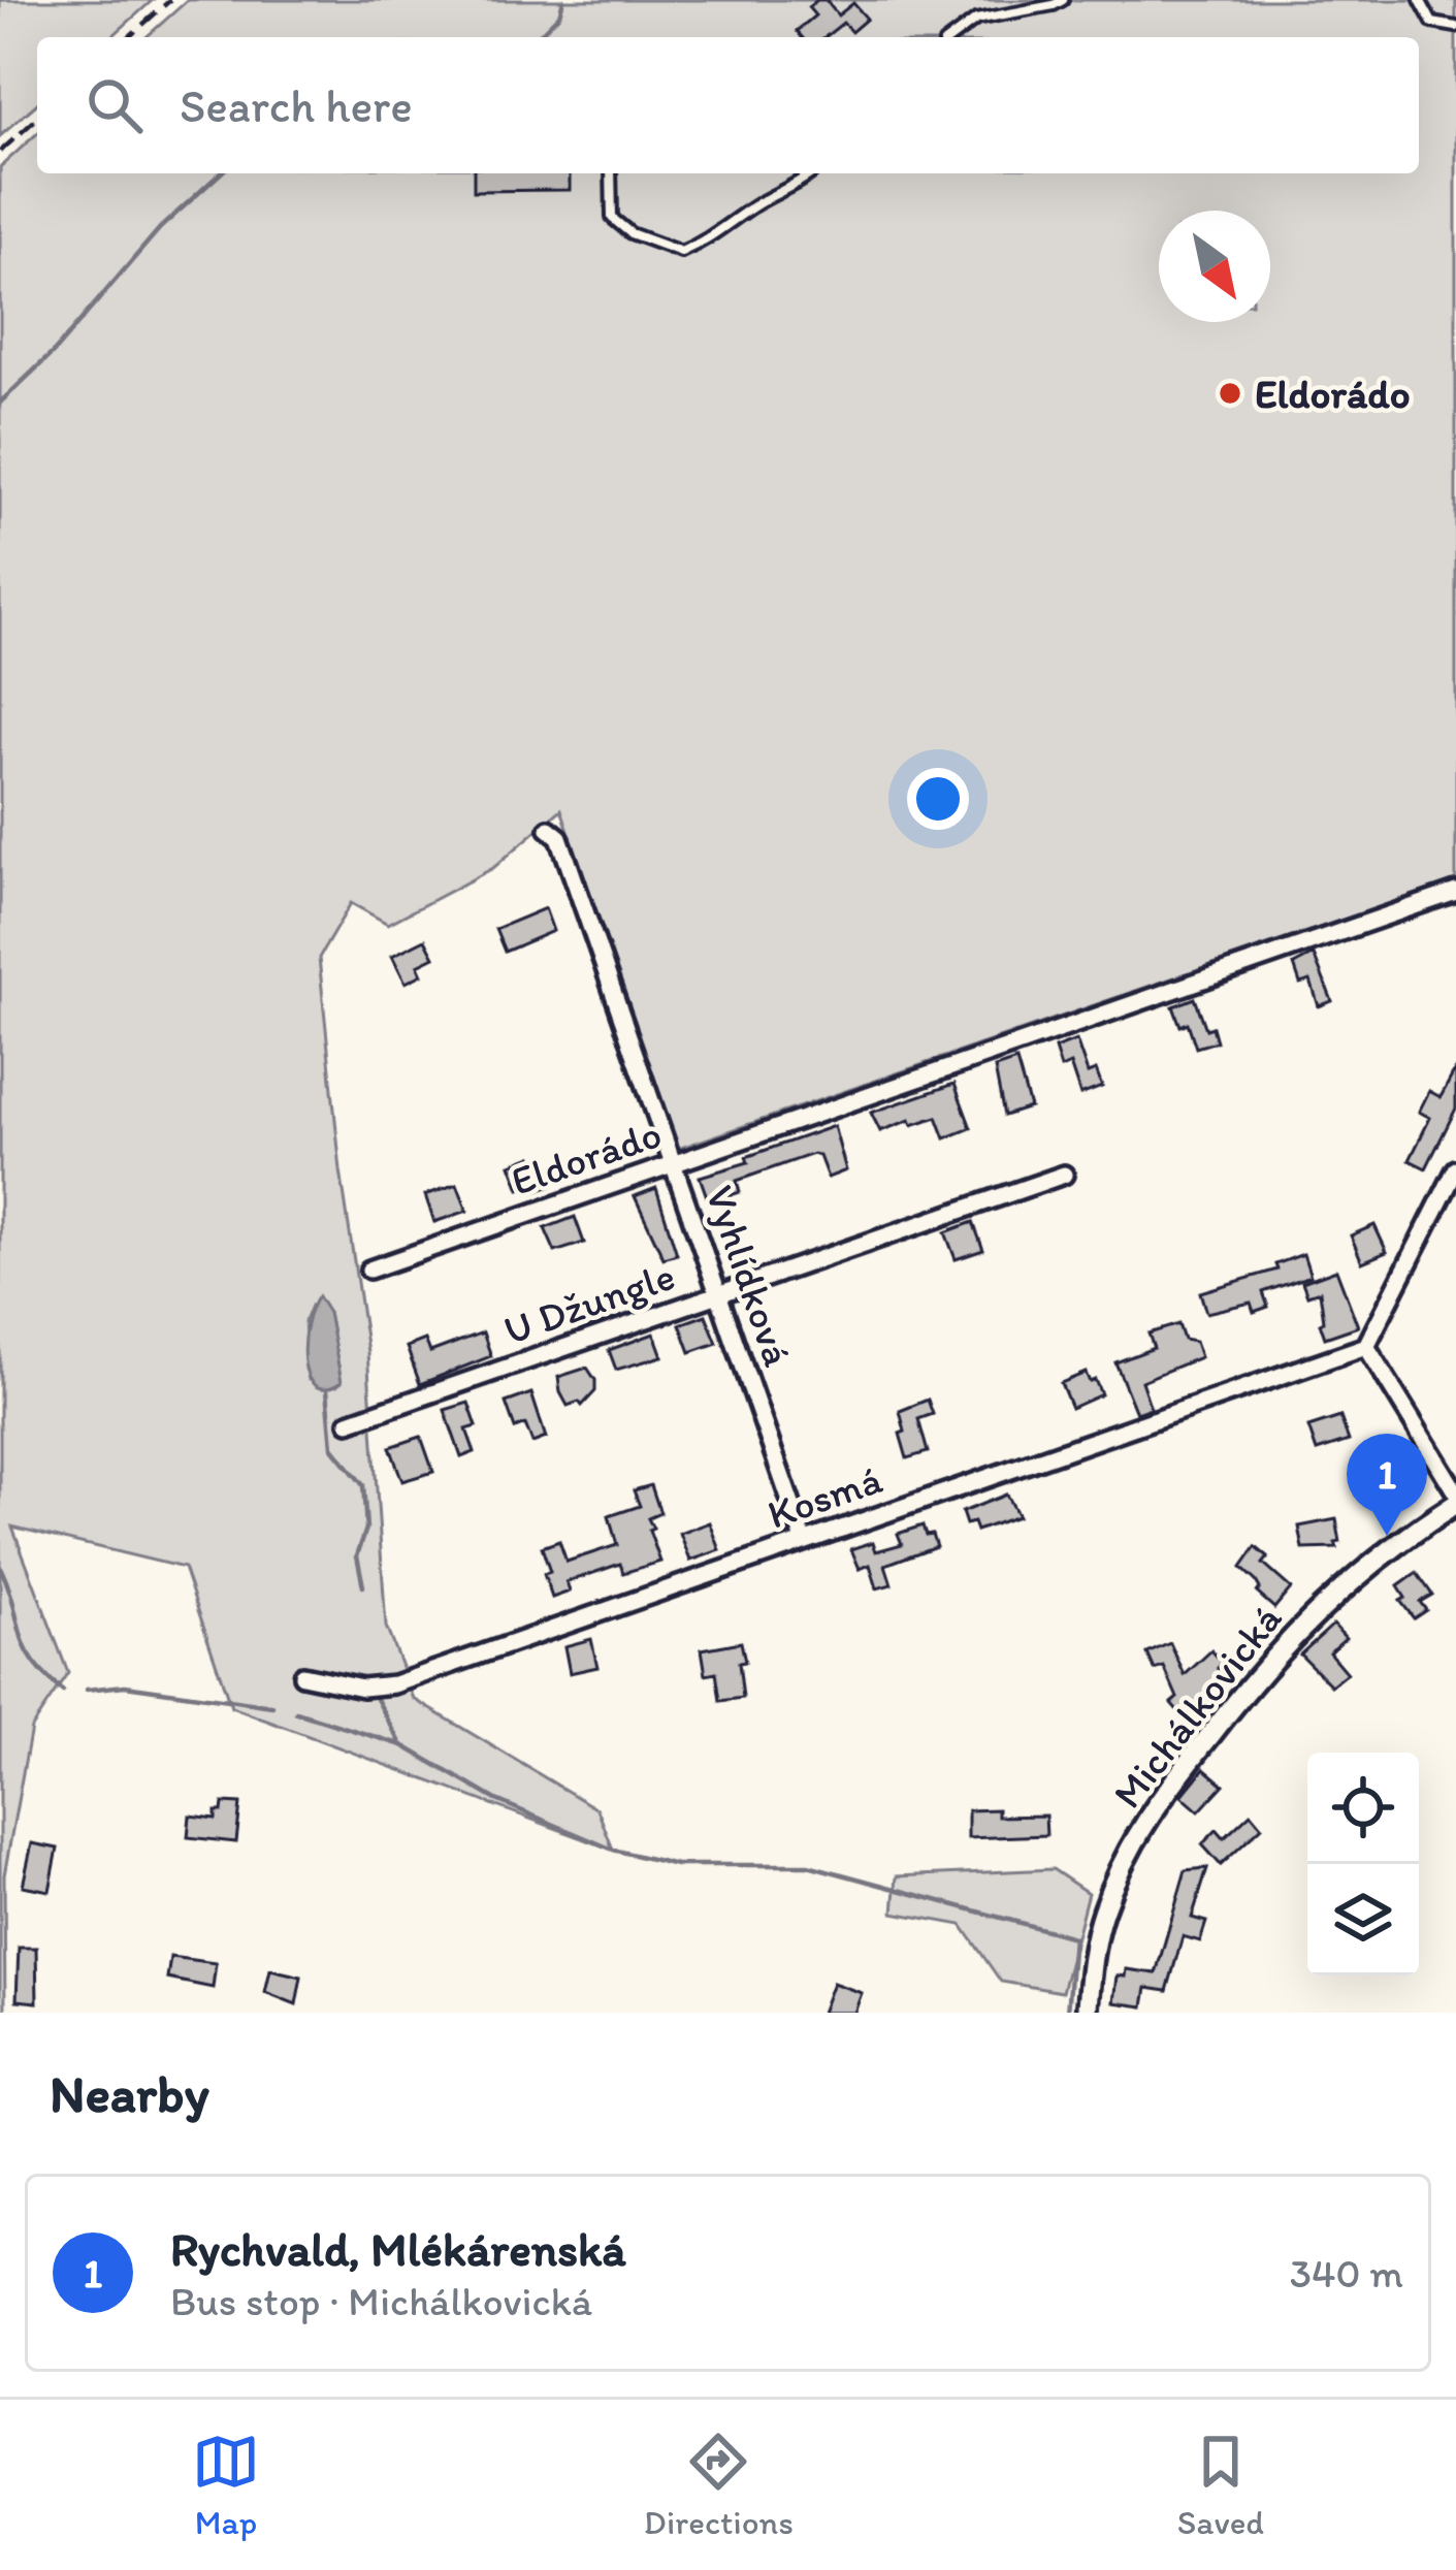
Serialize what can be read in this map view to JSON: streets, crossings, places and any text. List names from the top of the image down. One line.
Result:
{"streets":{"street":["Eldorádo","Vyhlídková","U Džungle","Kosmá","Michálkovická"]},"crossings":[["Eldorádo","Vyhlídková"],["Vyhlídková","U Džungle"],["Vyhlídková","Kosmá"]],"places":["Eldorádo"],"north":"bottom right","page":{"search":"Search here","pins":"1","heading":"Nearby","list":[{"mark":"1","name":"Rychvald, Mlékárenská","note":"Bus stop · Michálkovická","value":"340 m"}],"nav":["Map","Directions","Saved"]}}
